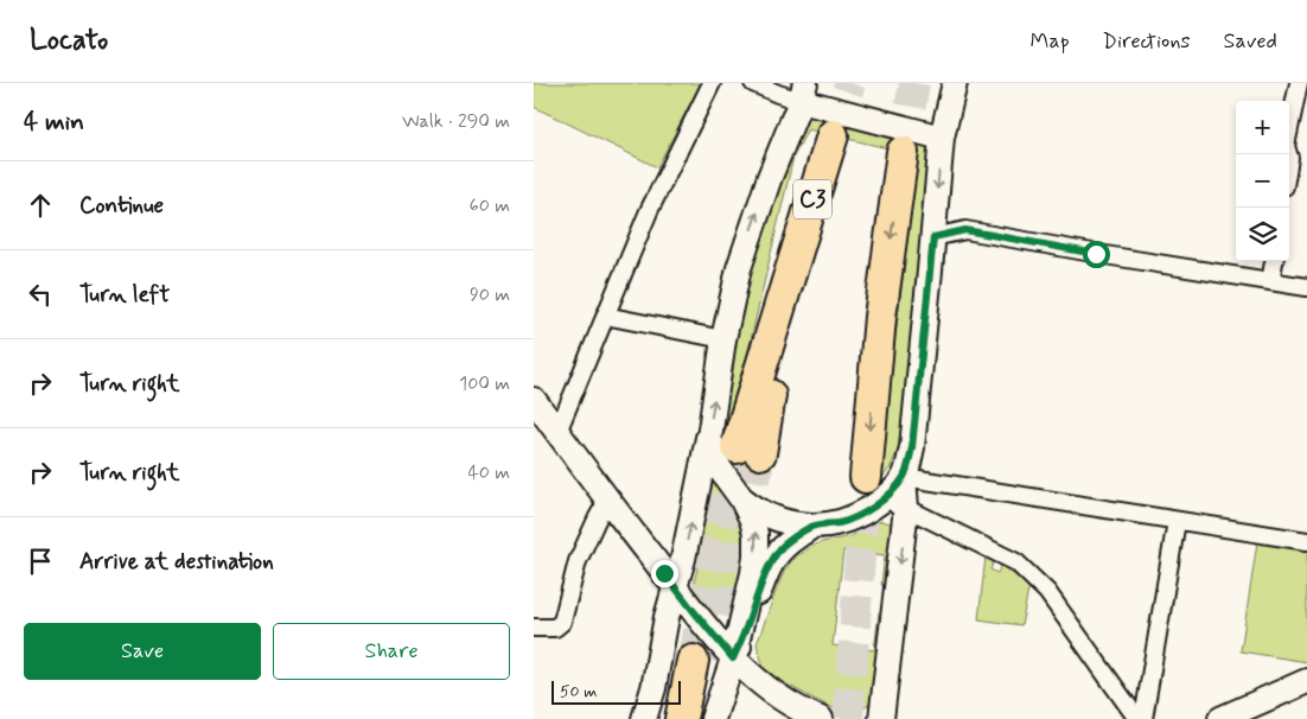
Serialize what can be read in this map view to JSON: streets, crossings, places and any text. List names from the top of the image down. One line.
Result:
{"streets":{"highway":["C3"]},"scale_bar":"50 m","page":{"header":"Locato","nav":["Map","Directions","Saved"],"heading":["4 min","Walk · 290 m"],"map_buttons":["+","−"],"list":[["Continue","60 m"],["Turn left","90 m"],["Turn right","100 m"],["Turn right","40 m"],"Arrive at destination"],"buttons":["Save","Share"],"scale":"50 m"}}
